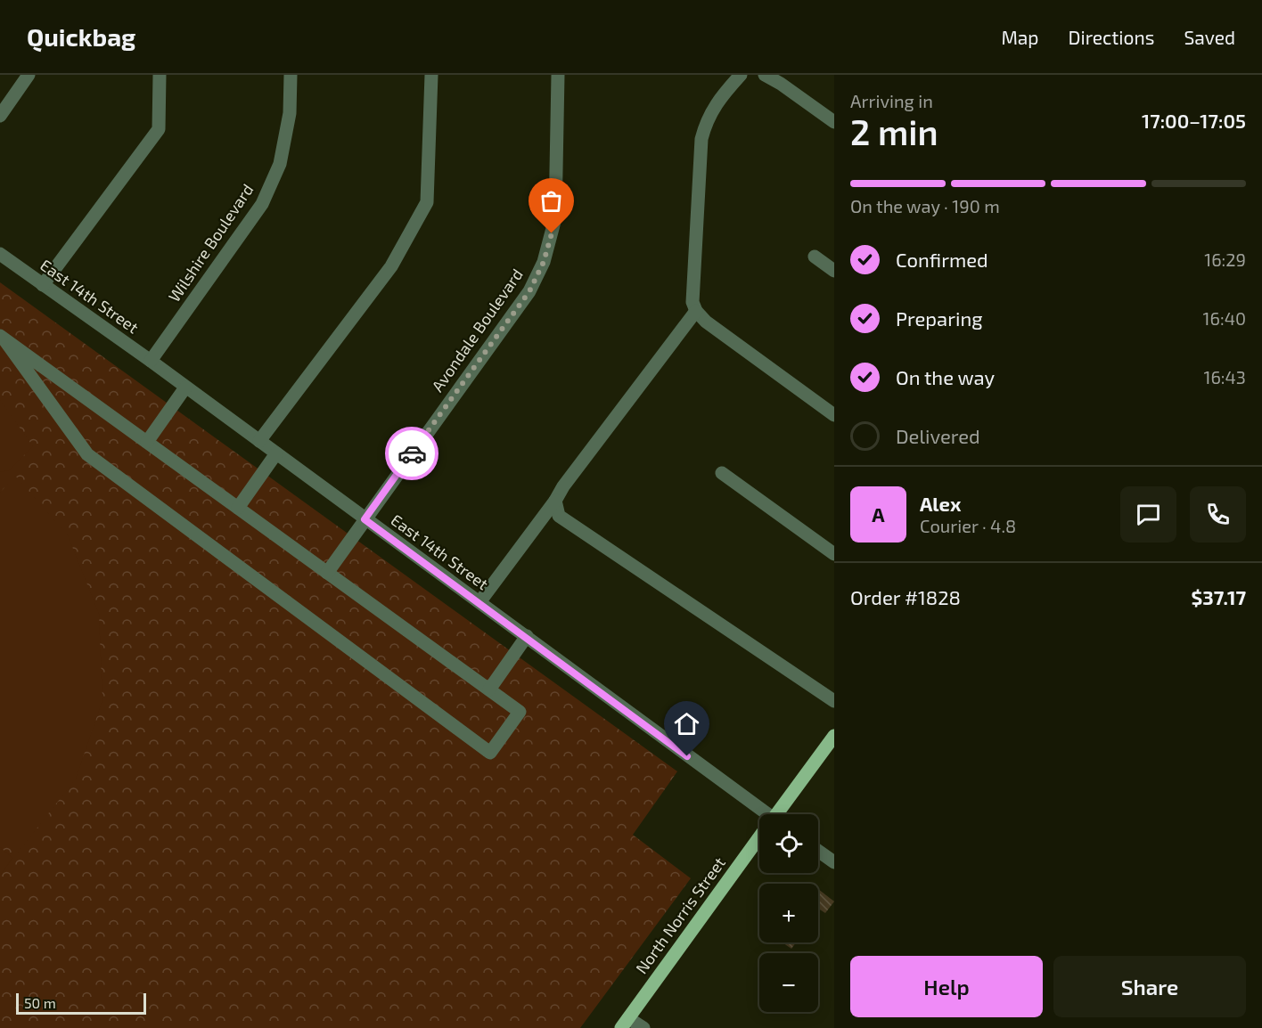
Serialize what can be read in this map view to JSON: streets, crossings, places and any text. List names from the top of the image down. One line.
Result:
{"streets":{"main road":["North Norris Street"],"street":["Wilshire Boulevard","East 14th Street","Avondale Boulevard"]},"crossings":[["Wilshire Boulevard","East 14th Street"],["East 14th Street","Avondale Boulevard"]],"scale_bar":"50 m","page":{"header":"Quickbag","nav":["Map","Directions","Saved"],"heading":["2 min","Arriving in","17:00–17:05"],"panel":["Alex","Courier · 4.8","Order #1828","$37.17"],"bar":"On the way · 190 m","list":[["Confirmed","16:29"],["Preparing","16:40"],["On the way","16:43"],"Delivered"],"round":"A","map_buttons":["+","−"],"buttons":["Help","Share"],"scale":"50 m"}}
